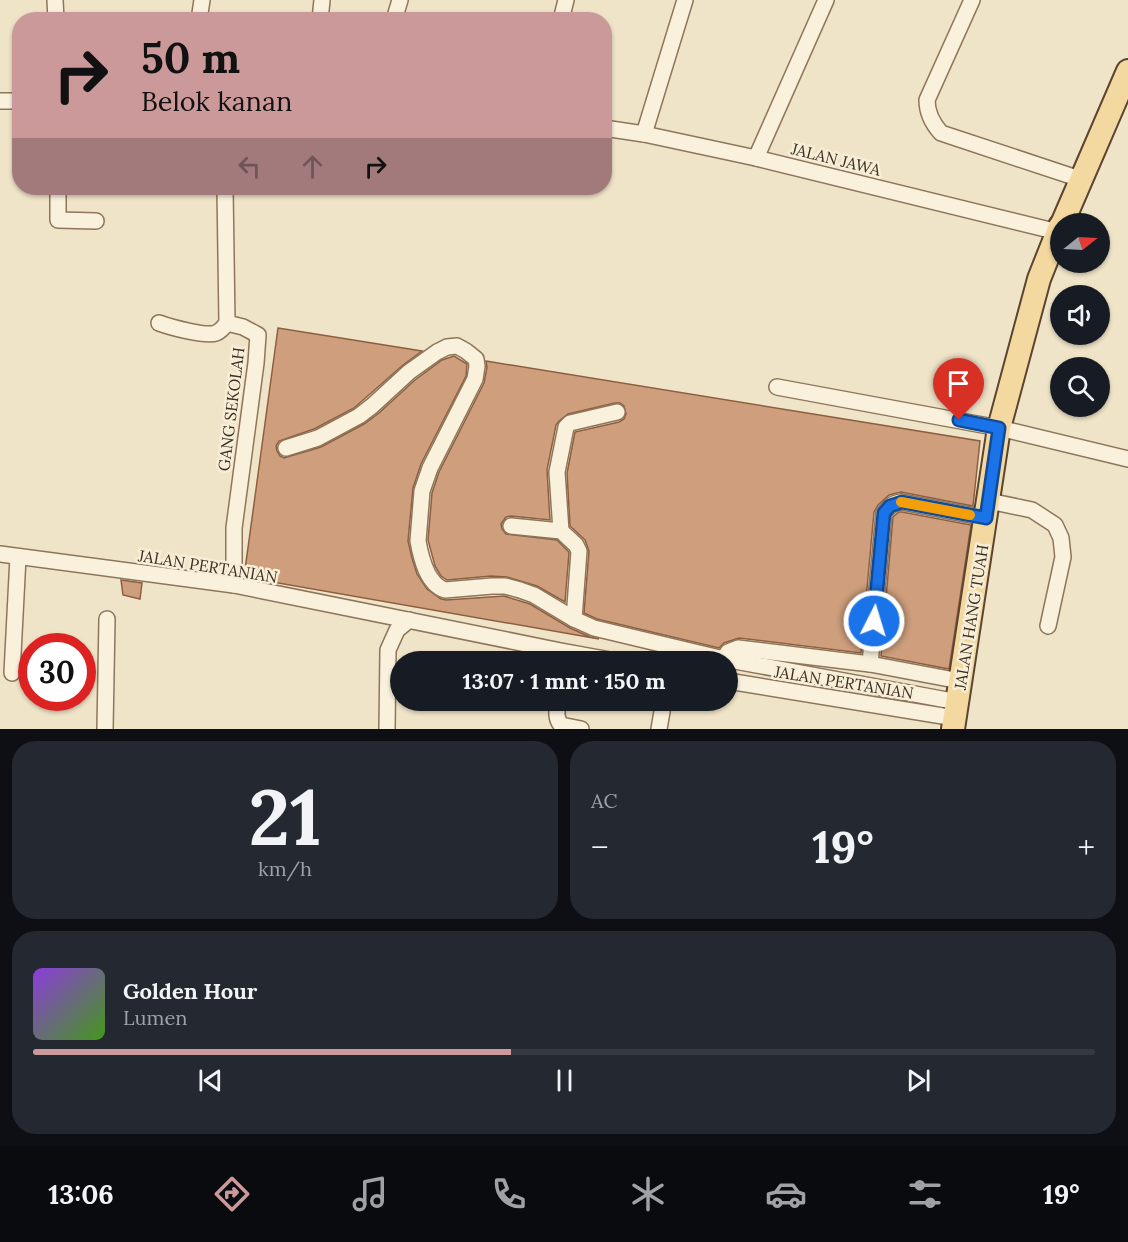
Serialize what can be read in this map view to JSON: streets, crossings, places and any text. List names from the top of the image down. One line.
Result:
{"streets":{"main road":["JALAN HANG TUAH"],"street":["JALAN JAWA","GANG SEKOLAH","JALAN PERTANIAN"]},"crossings":[["GANG SEKOLAH","JALAN PERTANIAN"],["JALAN PERTANIAN","JALAN HANG TUAH"]],"north":"right","page":{"turn":["50 m","Belok kanan"],"limit":"30","trip":"13:07 · 1 mnt · 150 m","tile":[["21","km/h"],"AC"],"heat":["−","19°","+"],"song":["Golden Hour","Lumen"],"tabs":["13:06","19°"]}}
